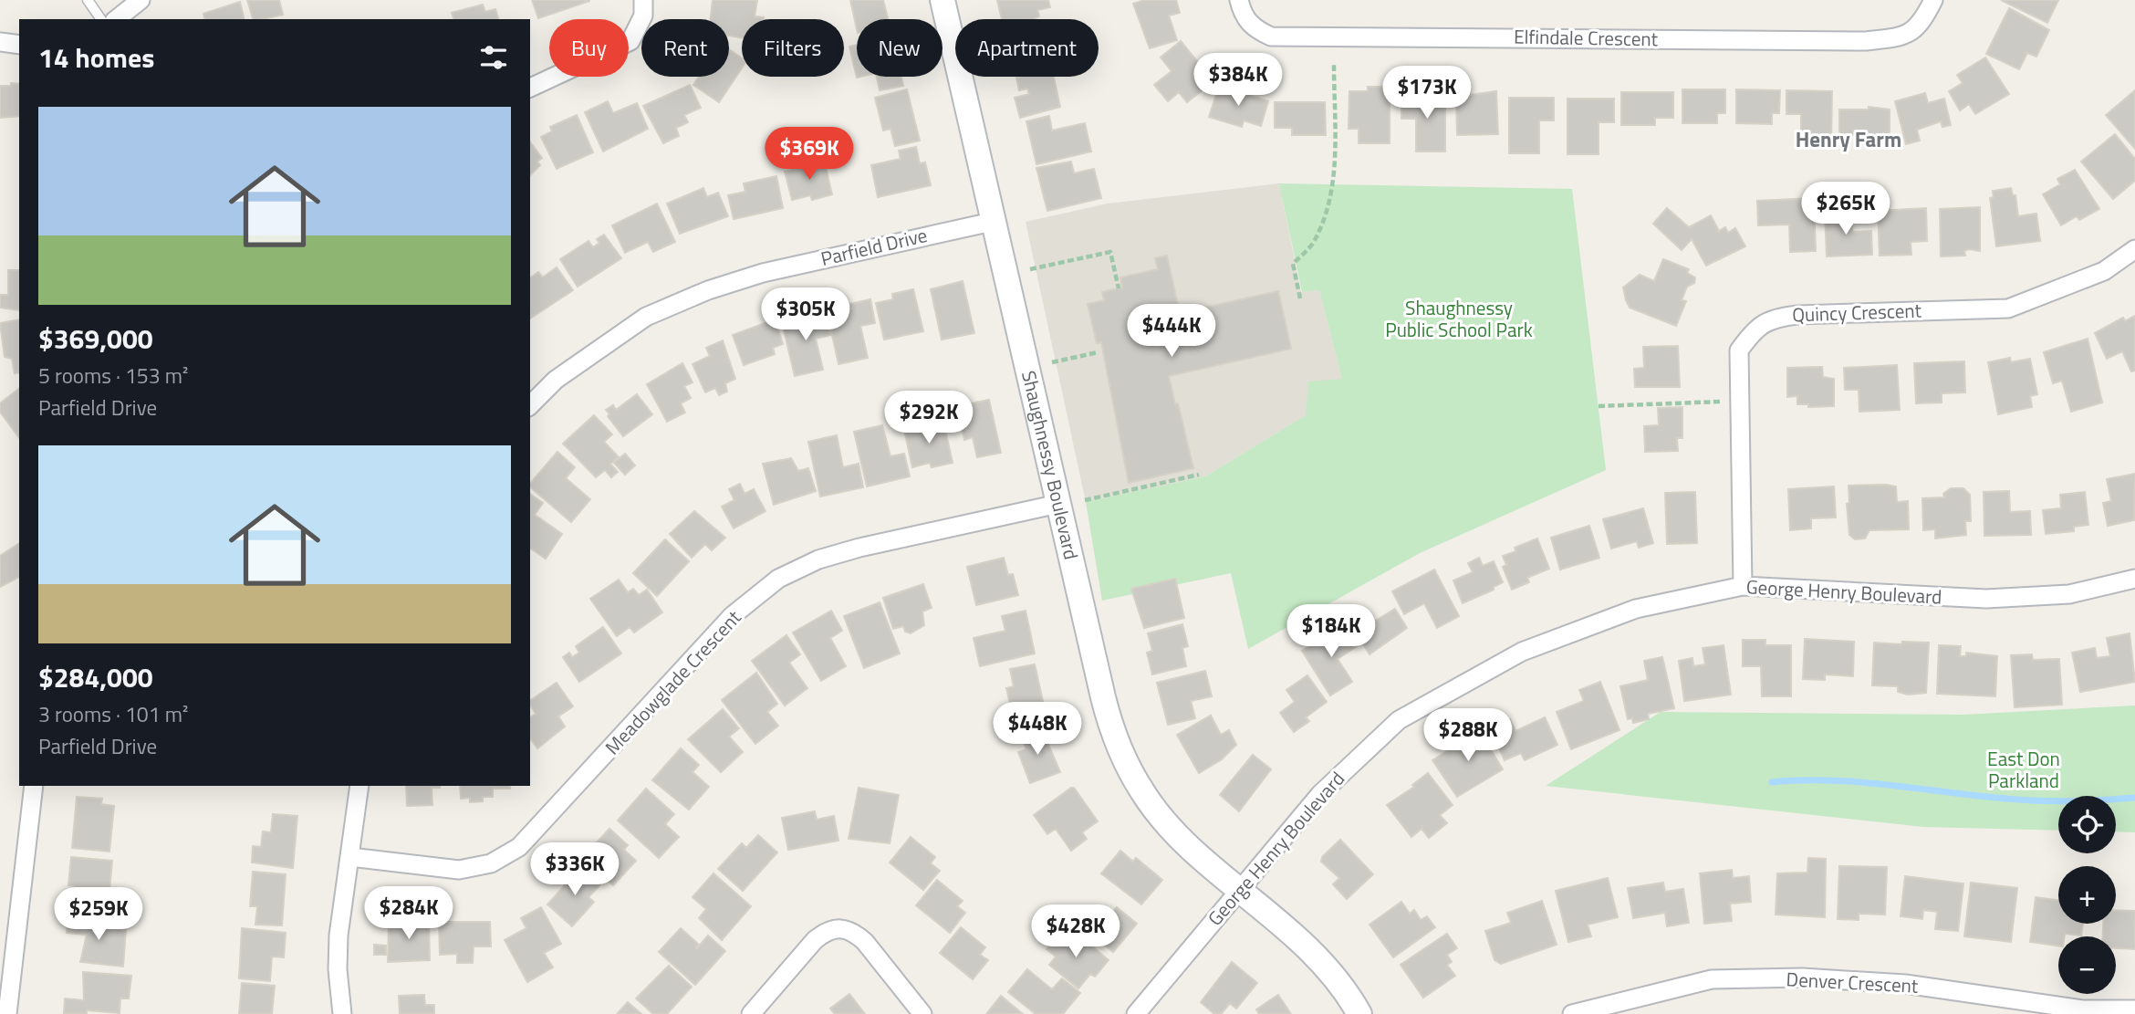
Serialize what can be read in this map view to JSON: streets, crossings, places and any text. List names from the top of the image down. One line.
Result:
{"streets":{"street":["Elfindale Crescent","Parfield Drive","Quincy Crescent","Shaughnessy Boulevard","George Henry Boulevard","Meadowglade Crescent","Denver Crescent"]},"crossings":[["Parfield Drive","Shaughnessy Boulevard"],["Quincy Crescent","George Henry Boulevard"],["Shaughnessy Boulevard","George Henry Boulevard"],["Shaughnessy Boulevard","Meadowglade Crescent"]],"districts":["Henry Farm"],"parks":["Shaughnessy Public School Park","East Don Parkland"],"page":{"chip":["Buy","Rent","Filters","New","Apartment"],"heading":"14 homes","price":["$384K","$173K","$369K","$265K","$305K","$444K","$292K","$184K","$448K","$288K","$336K","$284K","$259K","$428K"],"list":[{"name":"$369,000","note":"5 rooms · 153 m² · Parfield Drive"},{"name":"$284,000","note":"3 rooms · 101 m² · Parfield Drive"}],"map_buttons":["+","−"]}}
